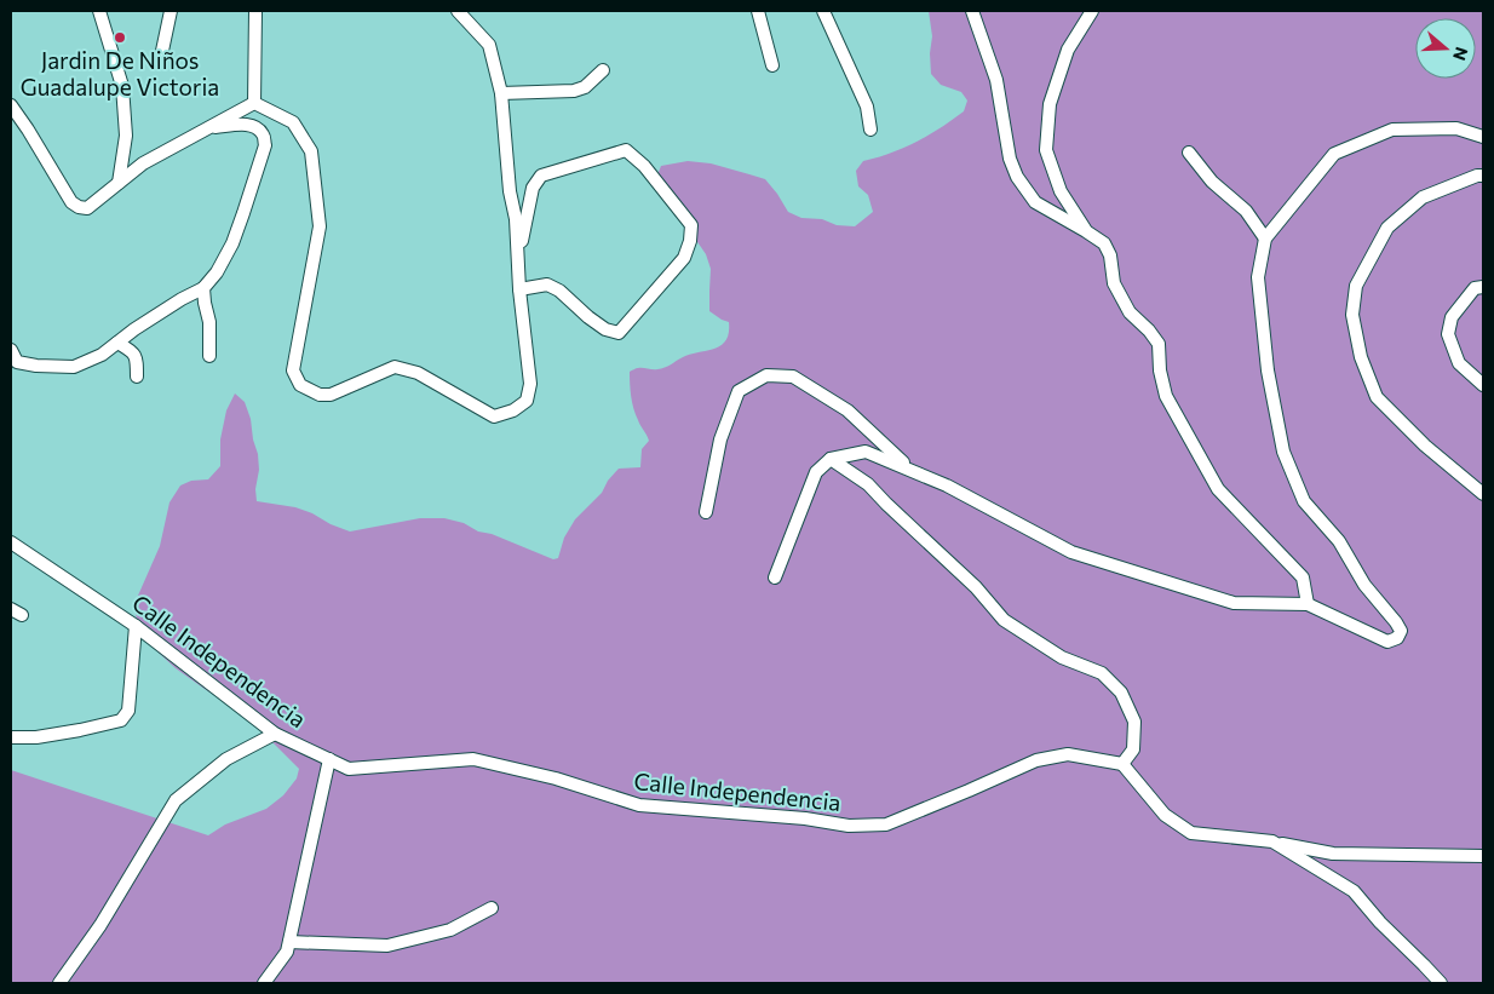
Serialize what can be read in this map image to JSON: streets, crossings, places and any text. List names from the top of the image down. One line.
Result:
{"streets":{"street":["Calle Independencia"]},"places":["Jardin De Niños Guadalupe Victoria"],"north":"right"}
